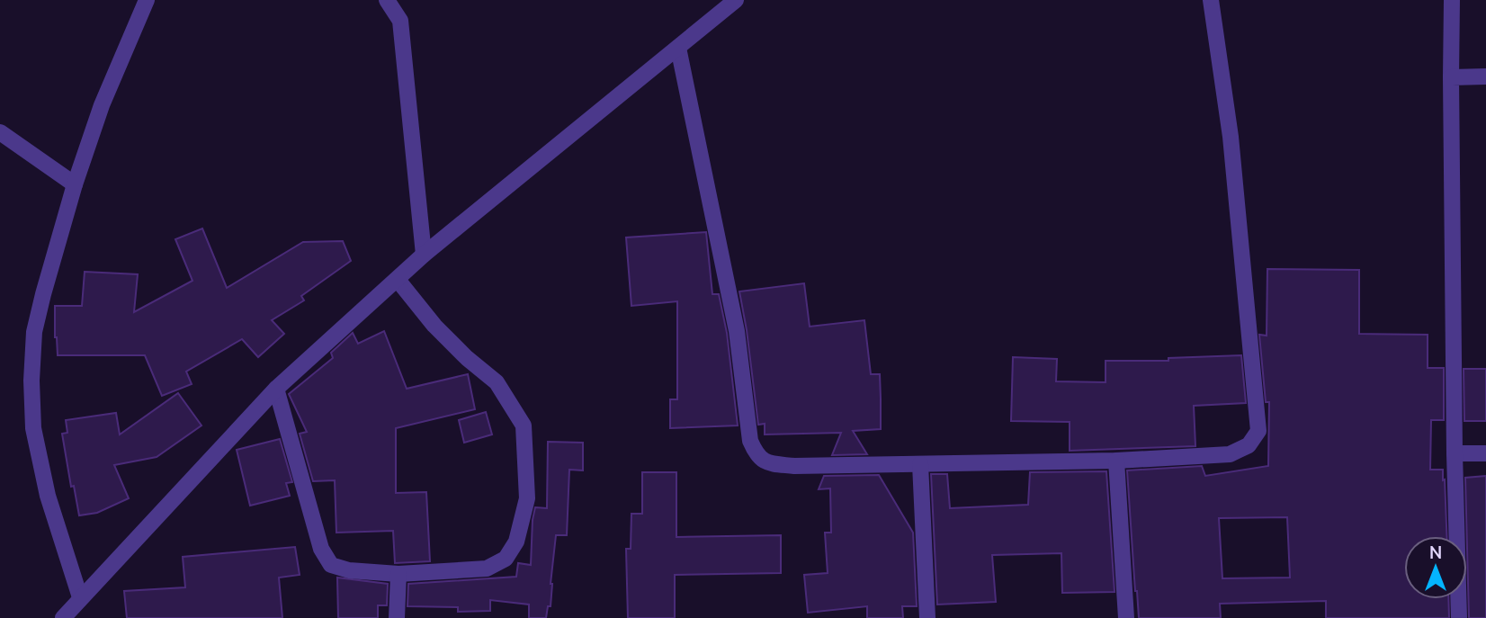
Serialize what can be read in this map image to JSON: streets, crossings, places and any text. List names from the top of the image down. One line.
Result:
{"north":"top"}
